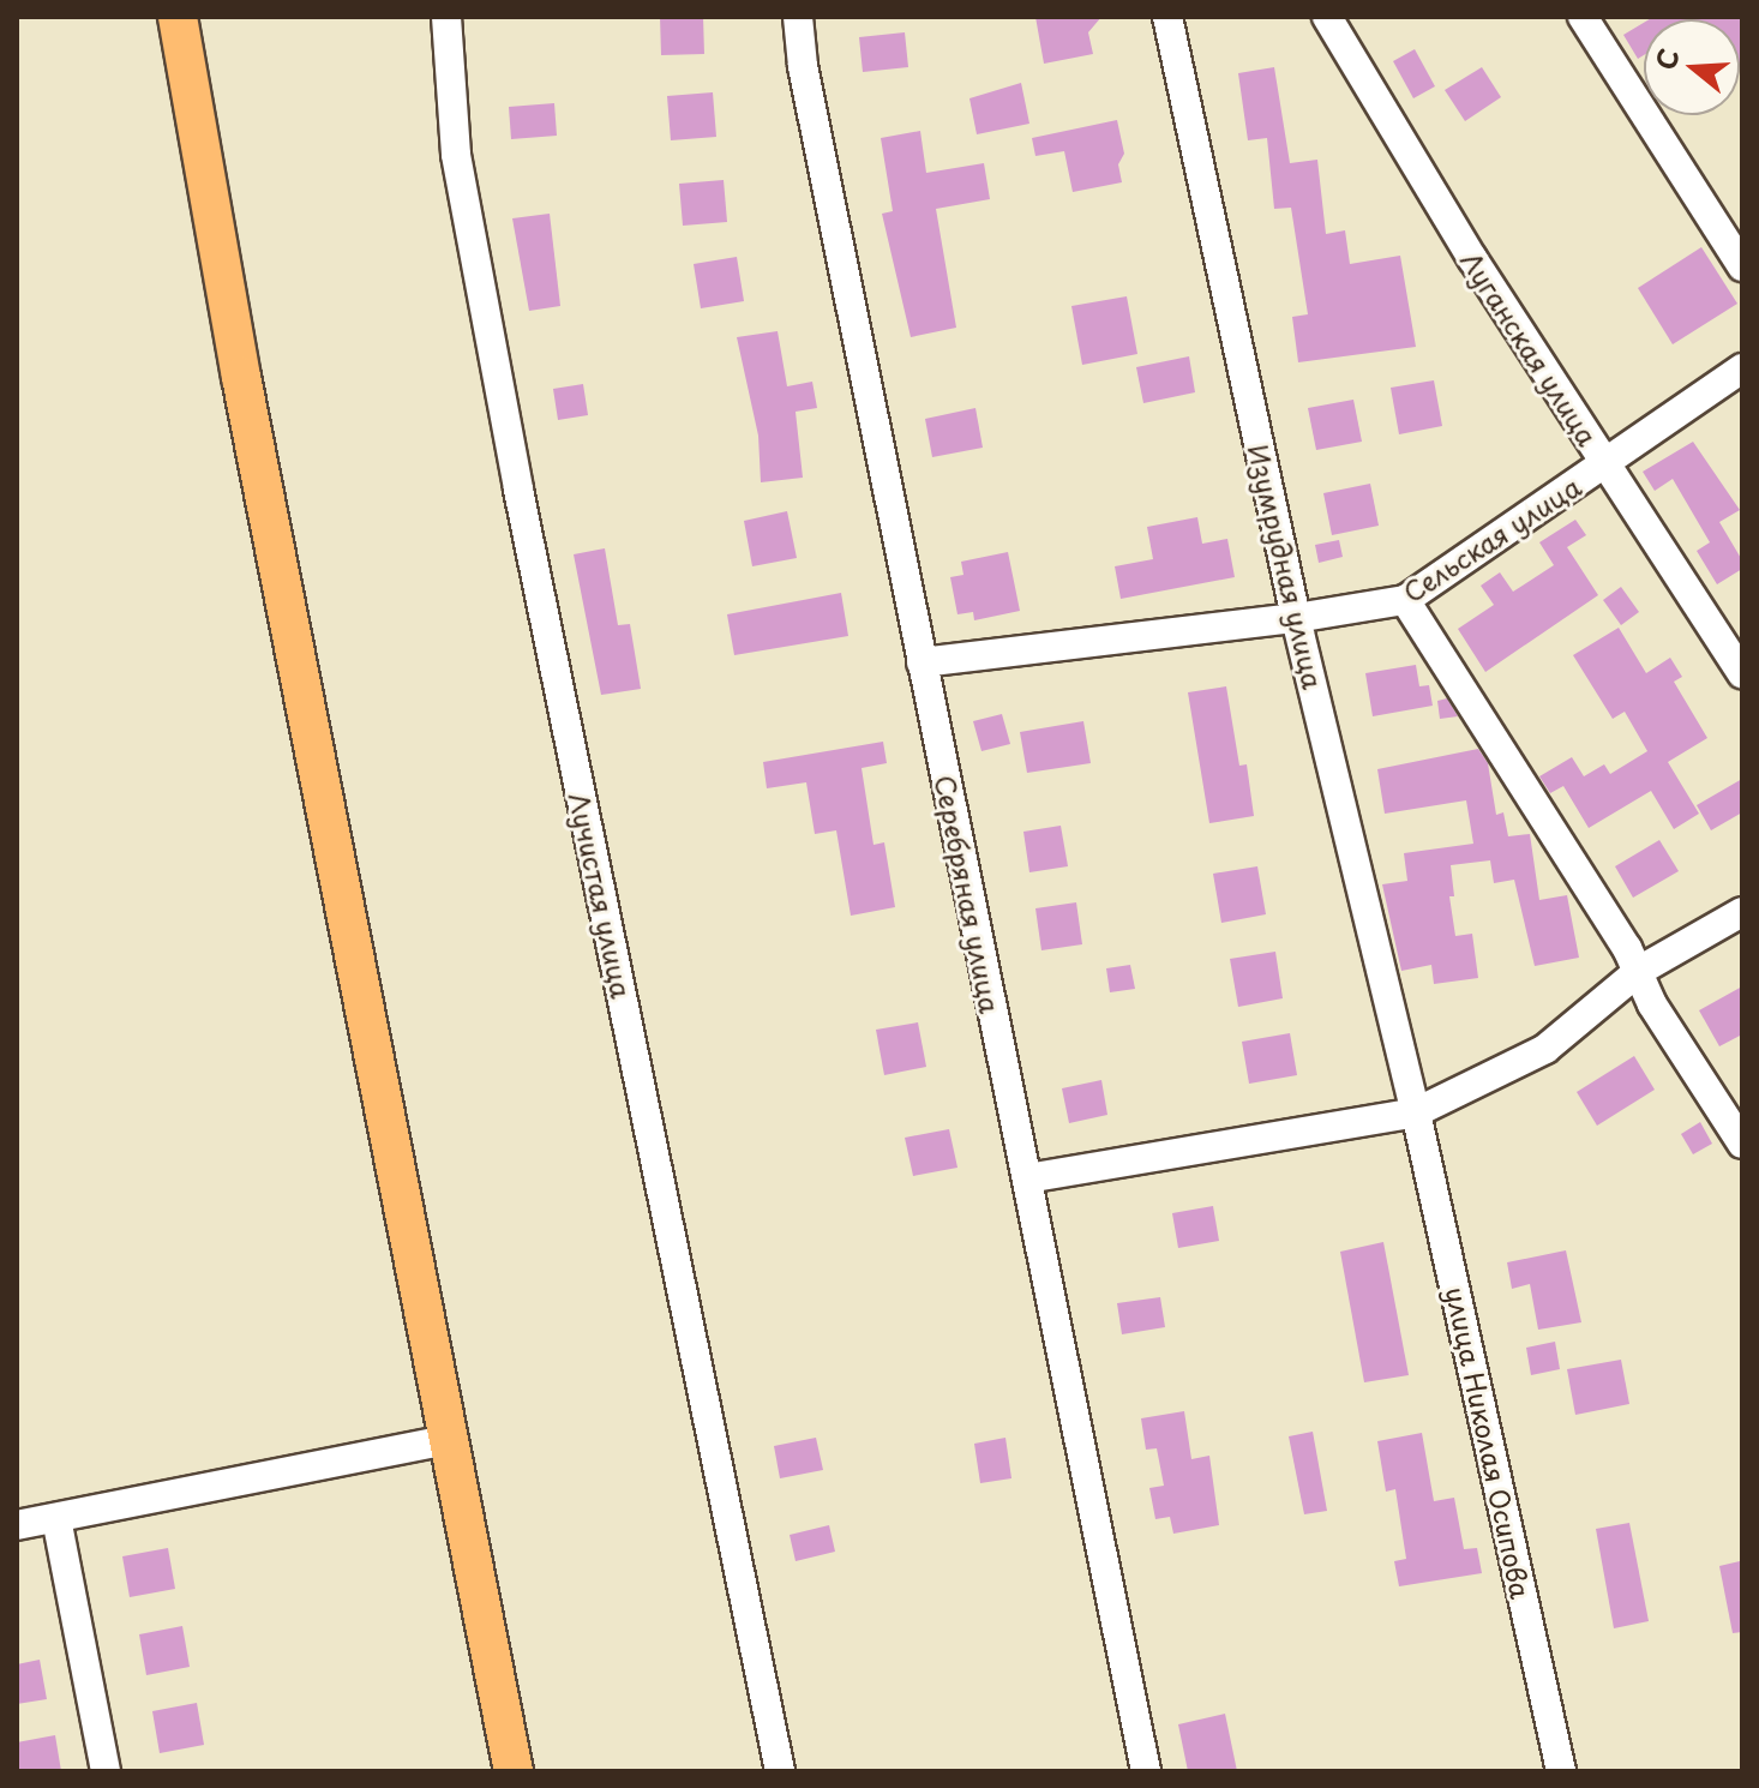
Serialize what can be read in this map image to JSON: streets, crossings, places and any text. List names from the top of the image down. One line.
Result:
{"streets":{"street":["Луганская улица","Сельская улица","Изумрудная улица","Серебряная улица","Лучистая улица","улица Николая Осипова"]},"crossings":[["Луганская улица","Сельская улица"],["Сельская улица","Изумрудная улица"],["Сельская улица","Серебряная улица"],["Изумрудная улица","улица Николая Осипова"]],"north":"left"}
